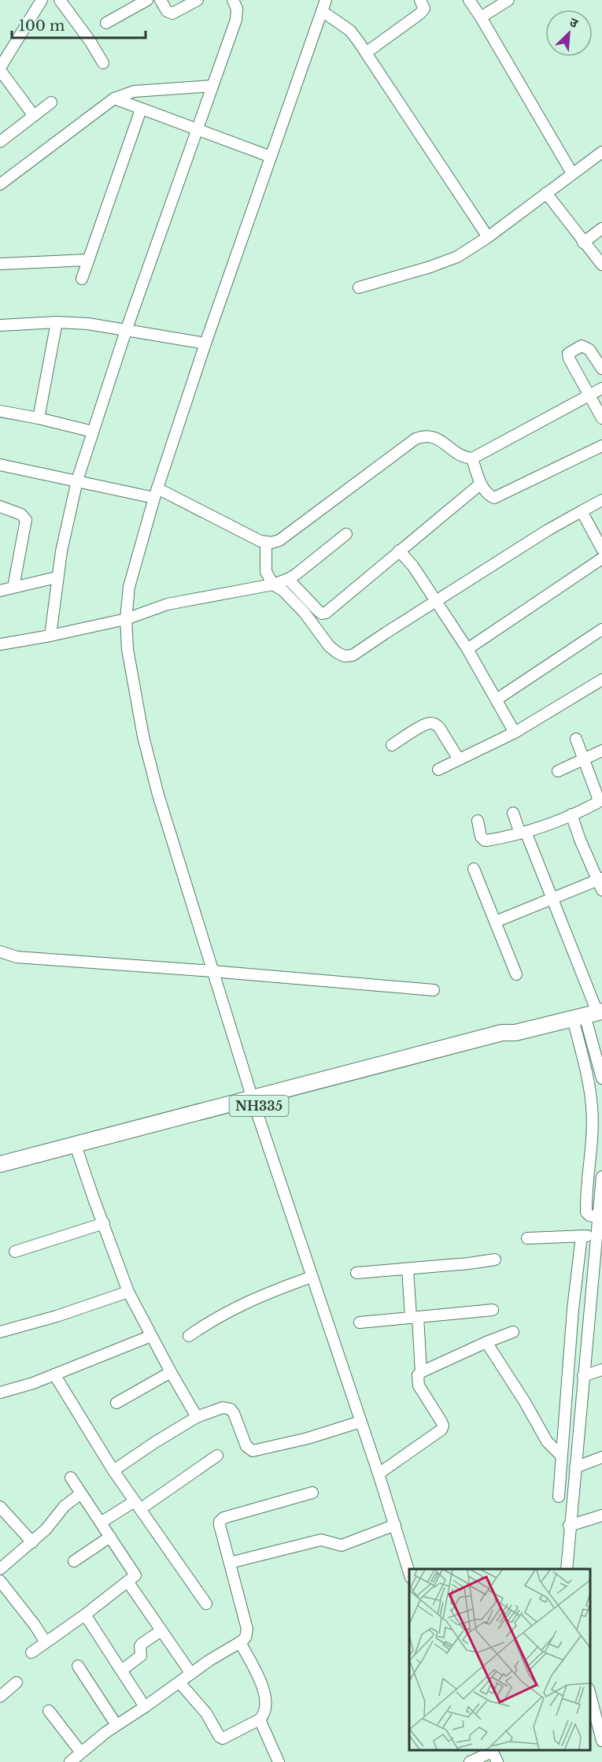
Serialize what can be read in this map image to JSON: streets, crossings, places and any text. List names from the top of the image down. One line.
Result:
{"streets":{"highway":["NH335"]},"scale_bar":"100 m","north":"top right"}
